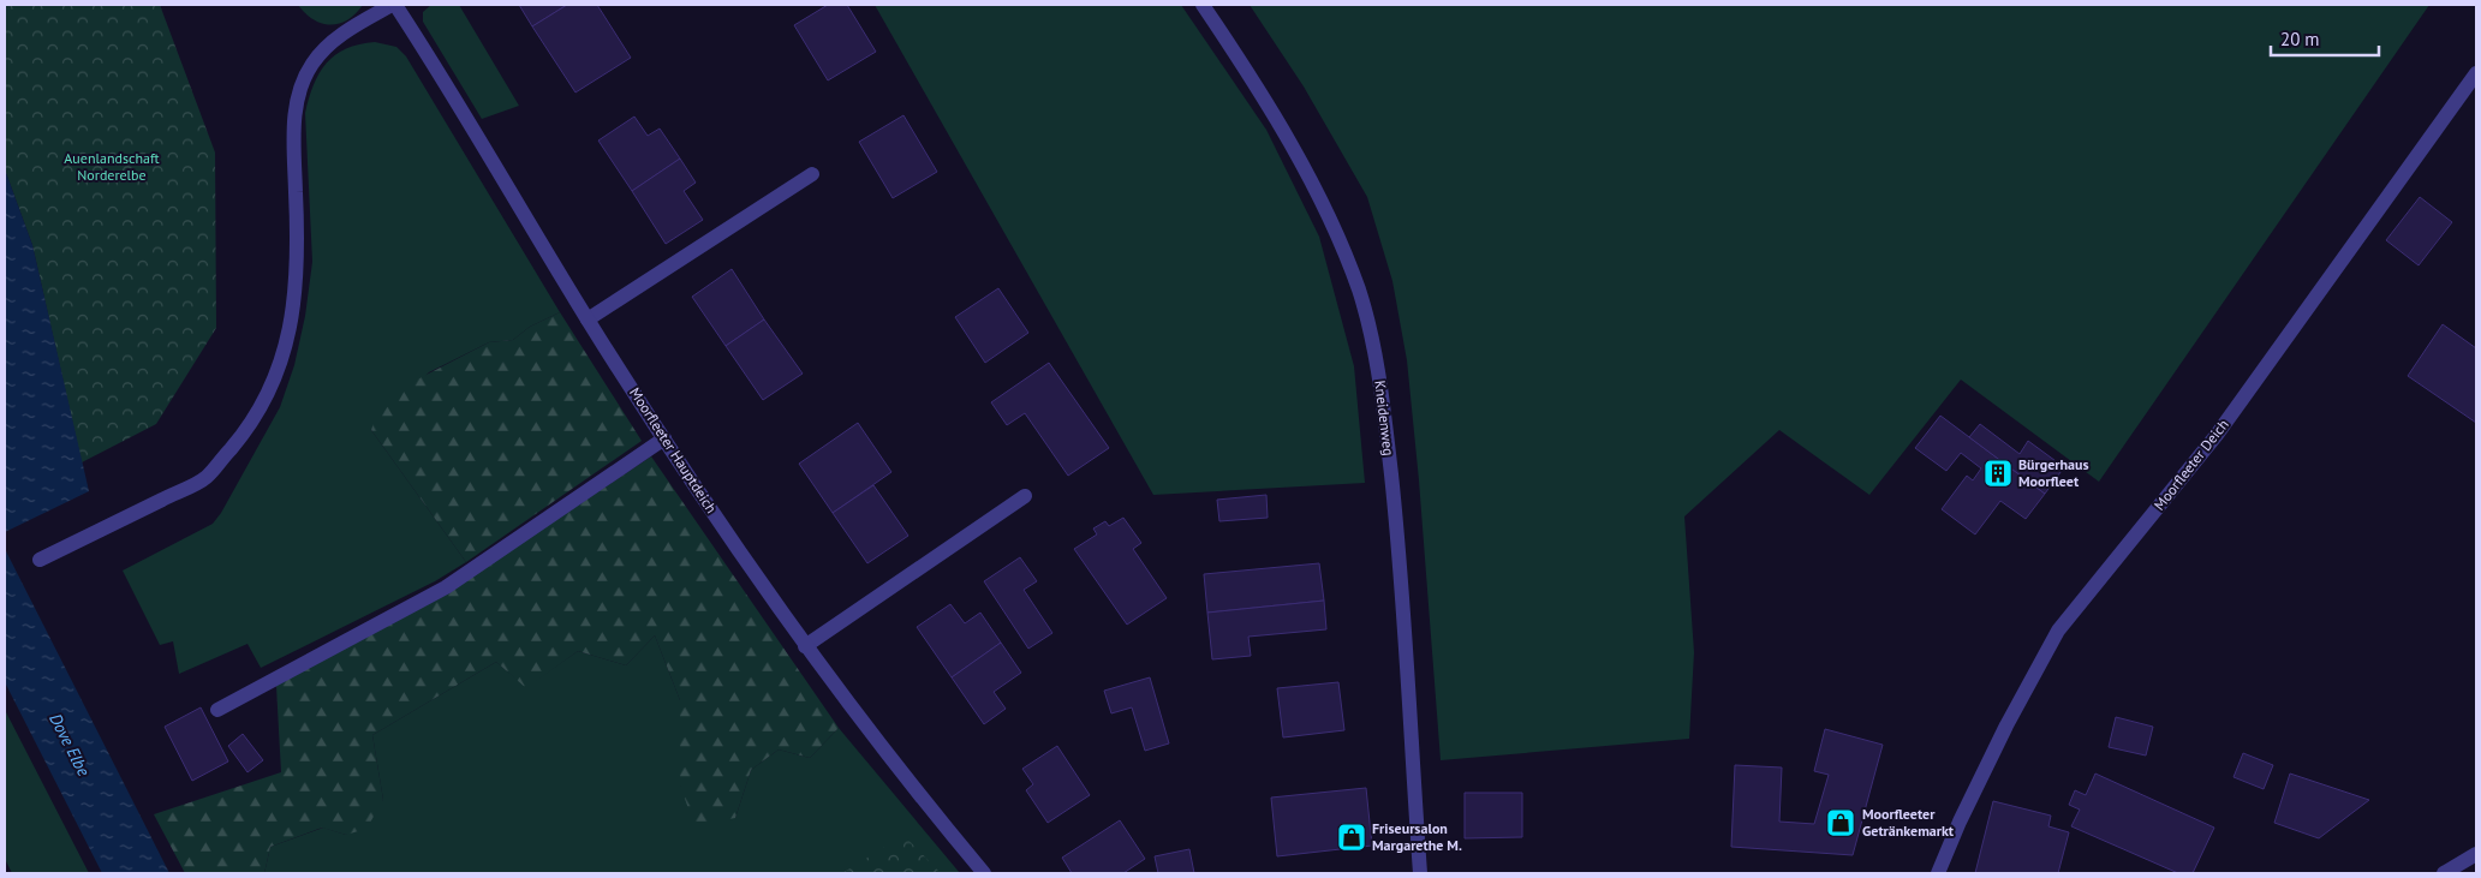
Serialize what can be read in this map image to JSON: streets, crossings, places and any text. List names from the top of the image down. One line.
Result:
{"streets":{"street":["Kneidenweg","Moorfleeter Hauptdeich","Moorfleeter Deich"]},"water":["Dove Elbe"],"parks":["Auenlandschaft Norderelbe"],"places":{"building":["Bürgerhaus Moorfleet"],"shop":["Moorfleeter Getränkemarkt","Friseursalon Margarethe M."]},"scale_bar":"20 m"}
